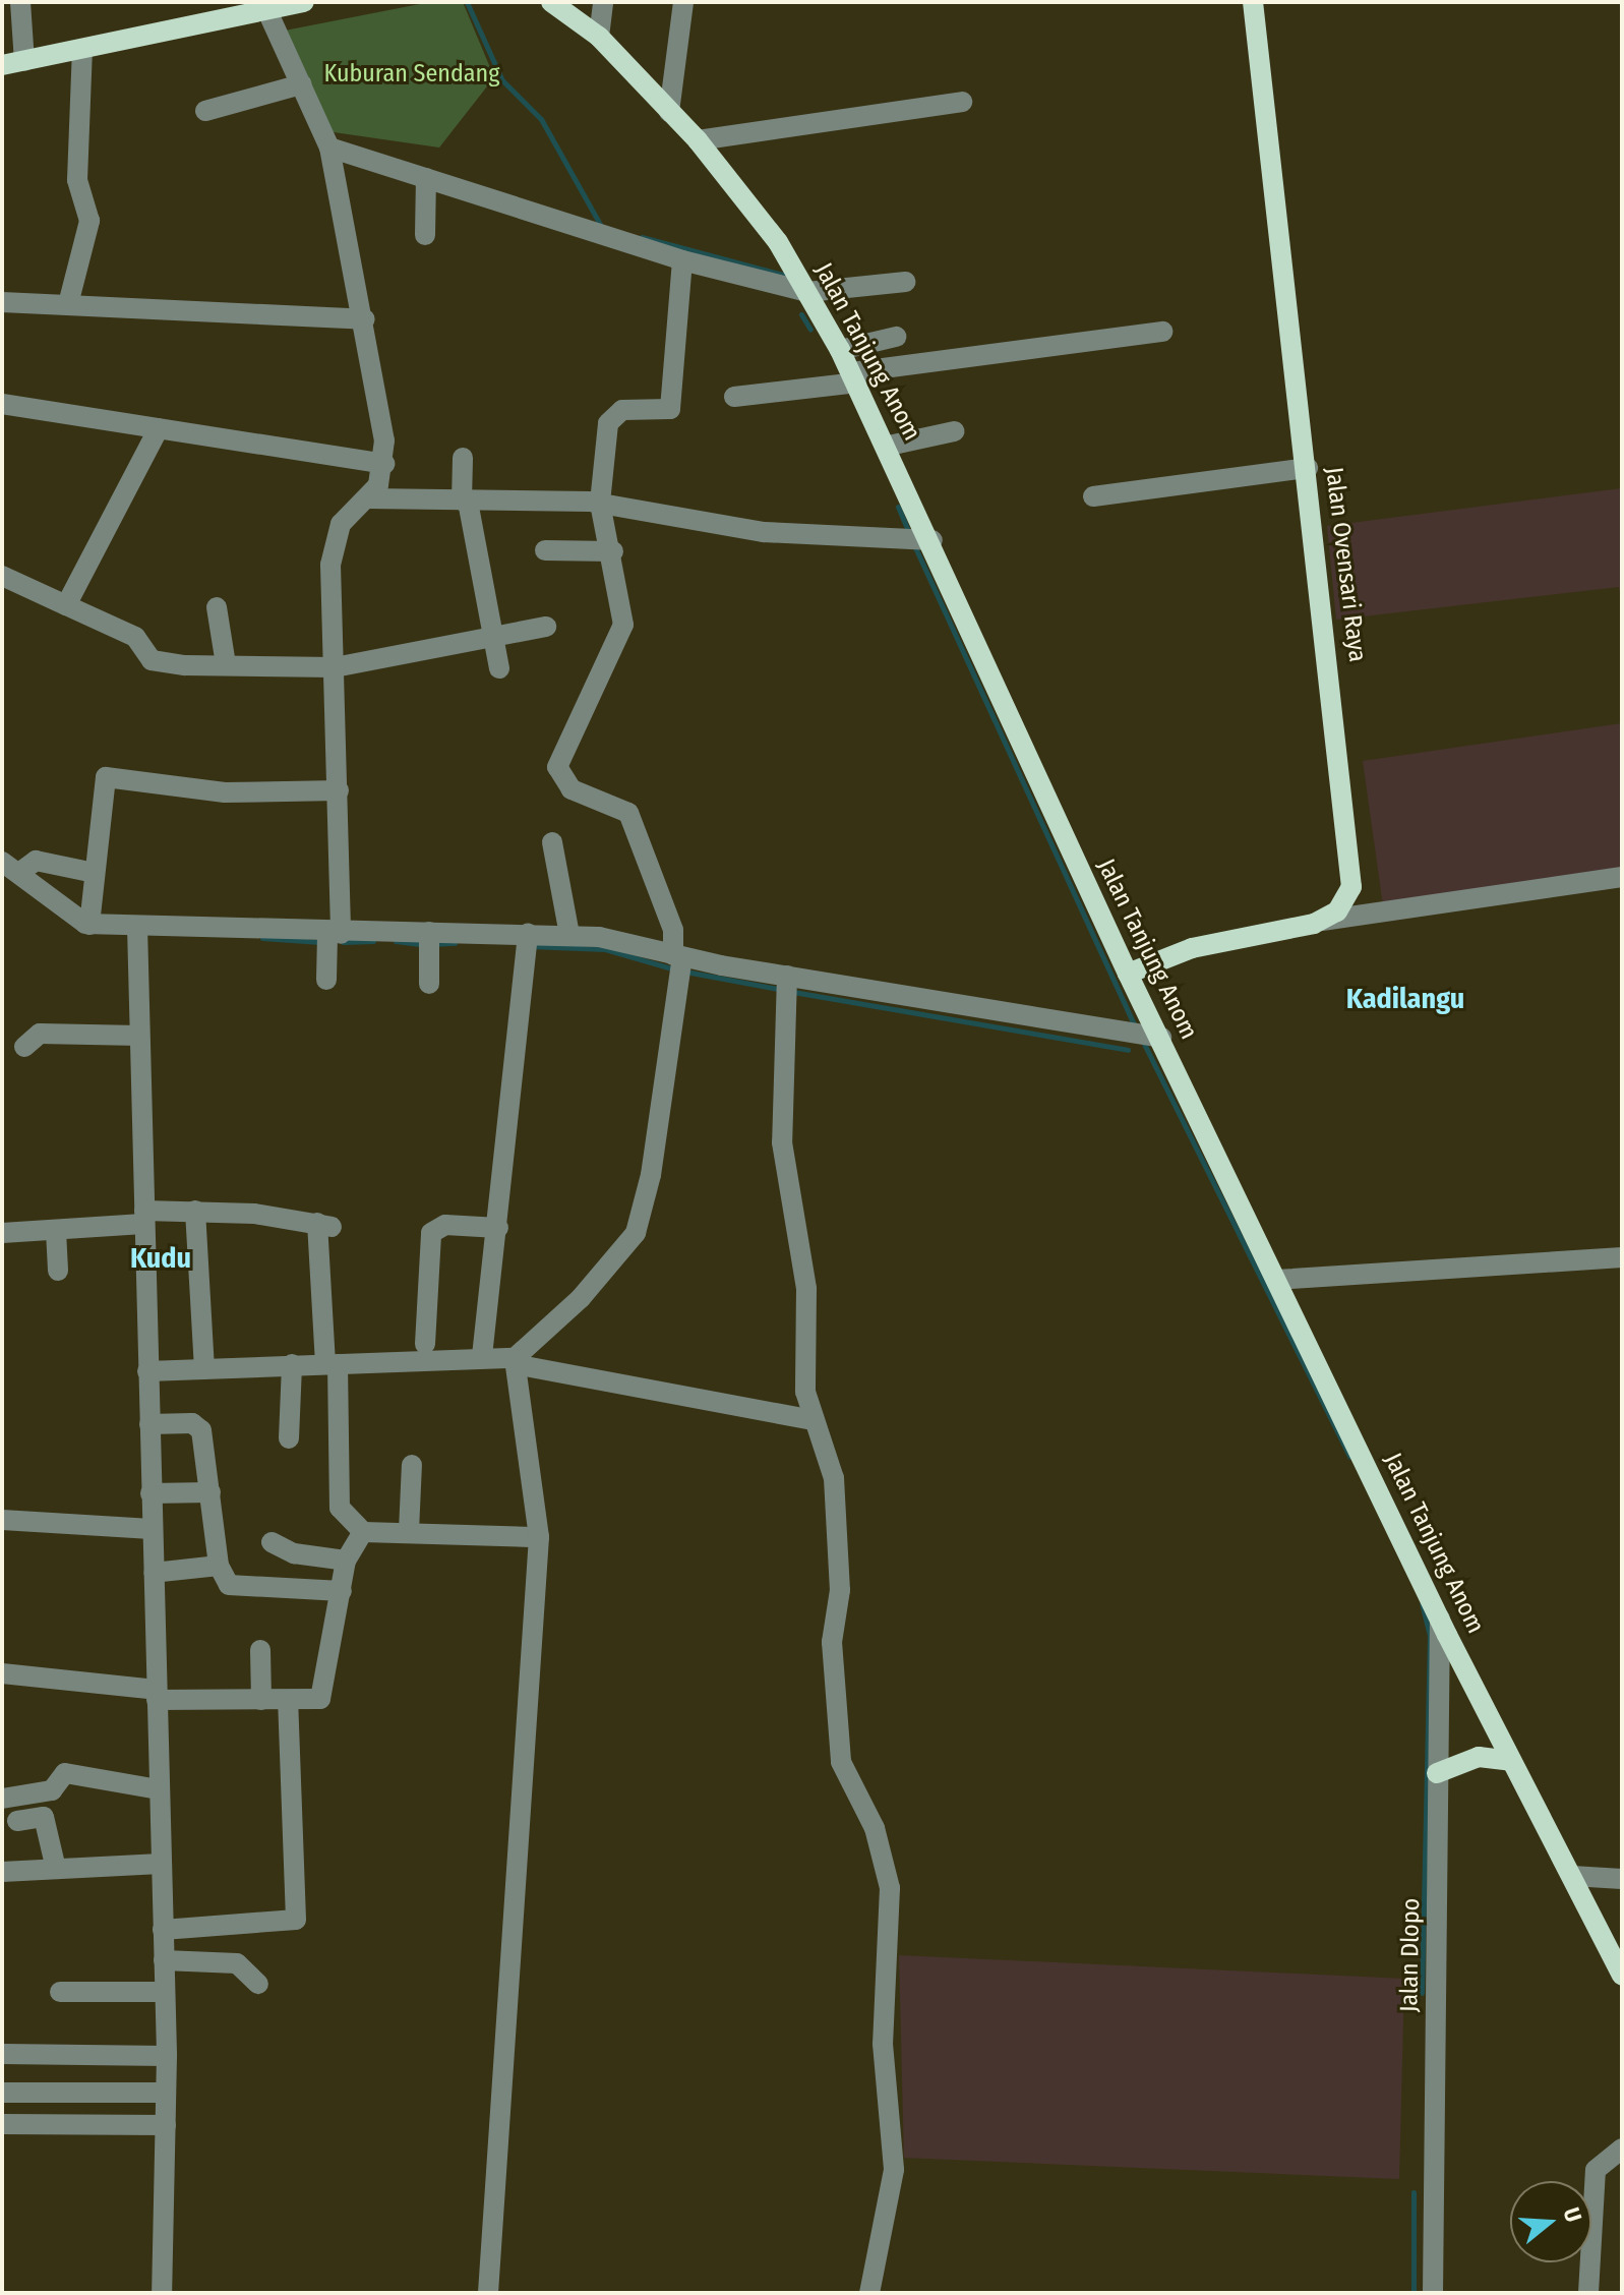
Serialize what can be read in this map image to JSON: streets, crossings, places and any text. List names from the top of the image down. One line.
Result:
{"streets":{"main road":["Jalan Tanjung Anom","Jalan Ovensari Raya"],"street":["Jalan Dlopo"]},"crossings":[["Jalan Tanjung Anom","Jalan Dlopo"]],"districts":["Kadilangu","Kudu"],"parks":["Kuburan Sendang"],"north":"right"}
